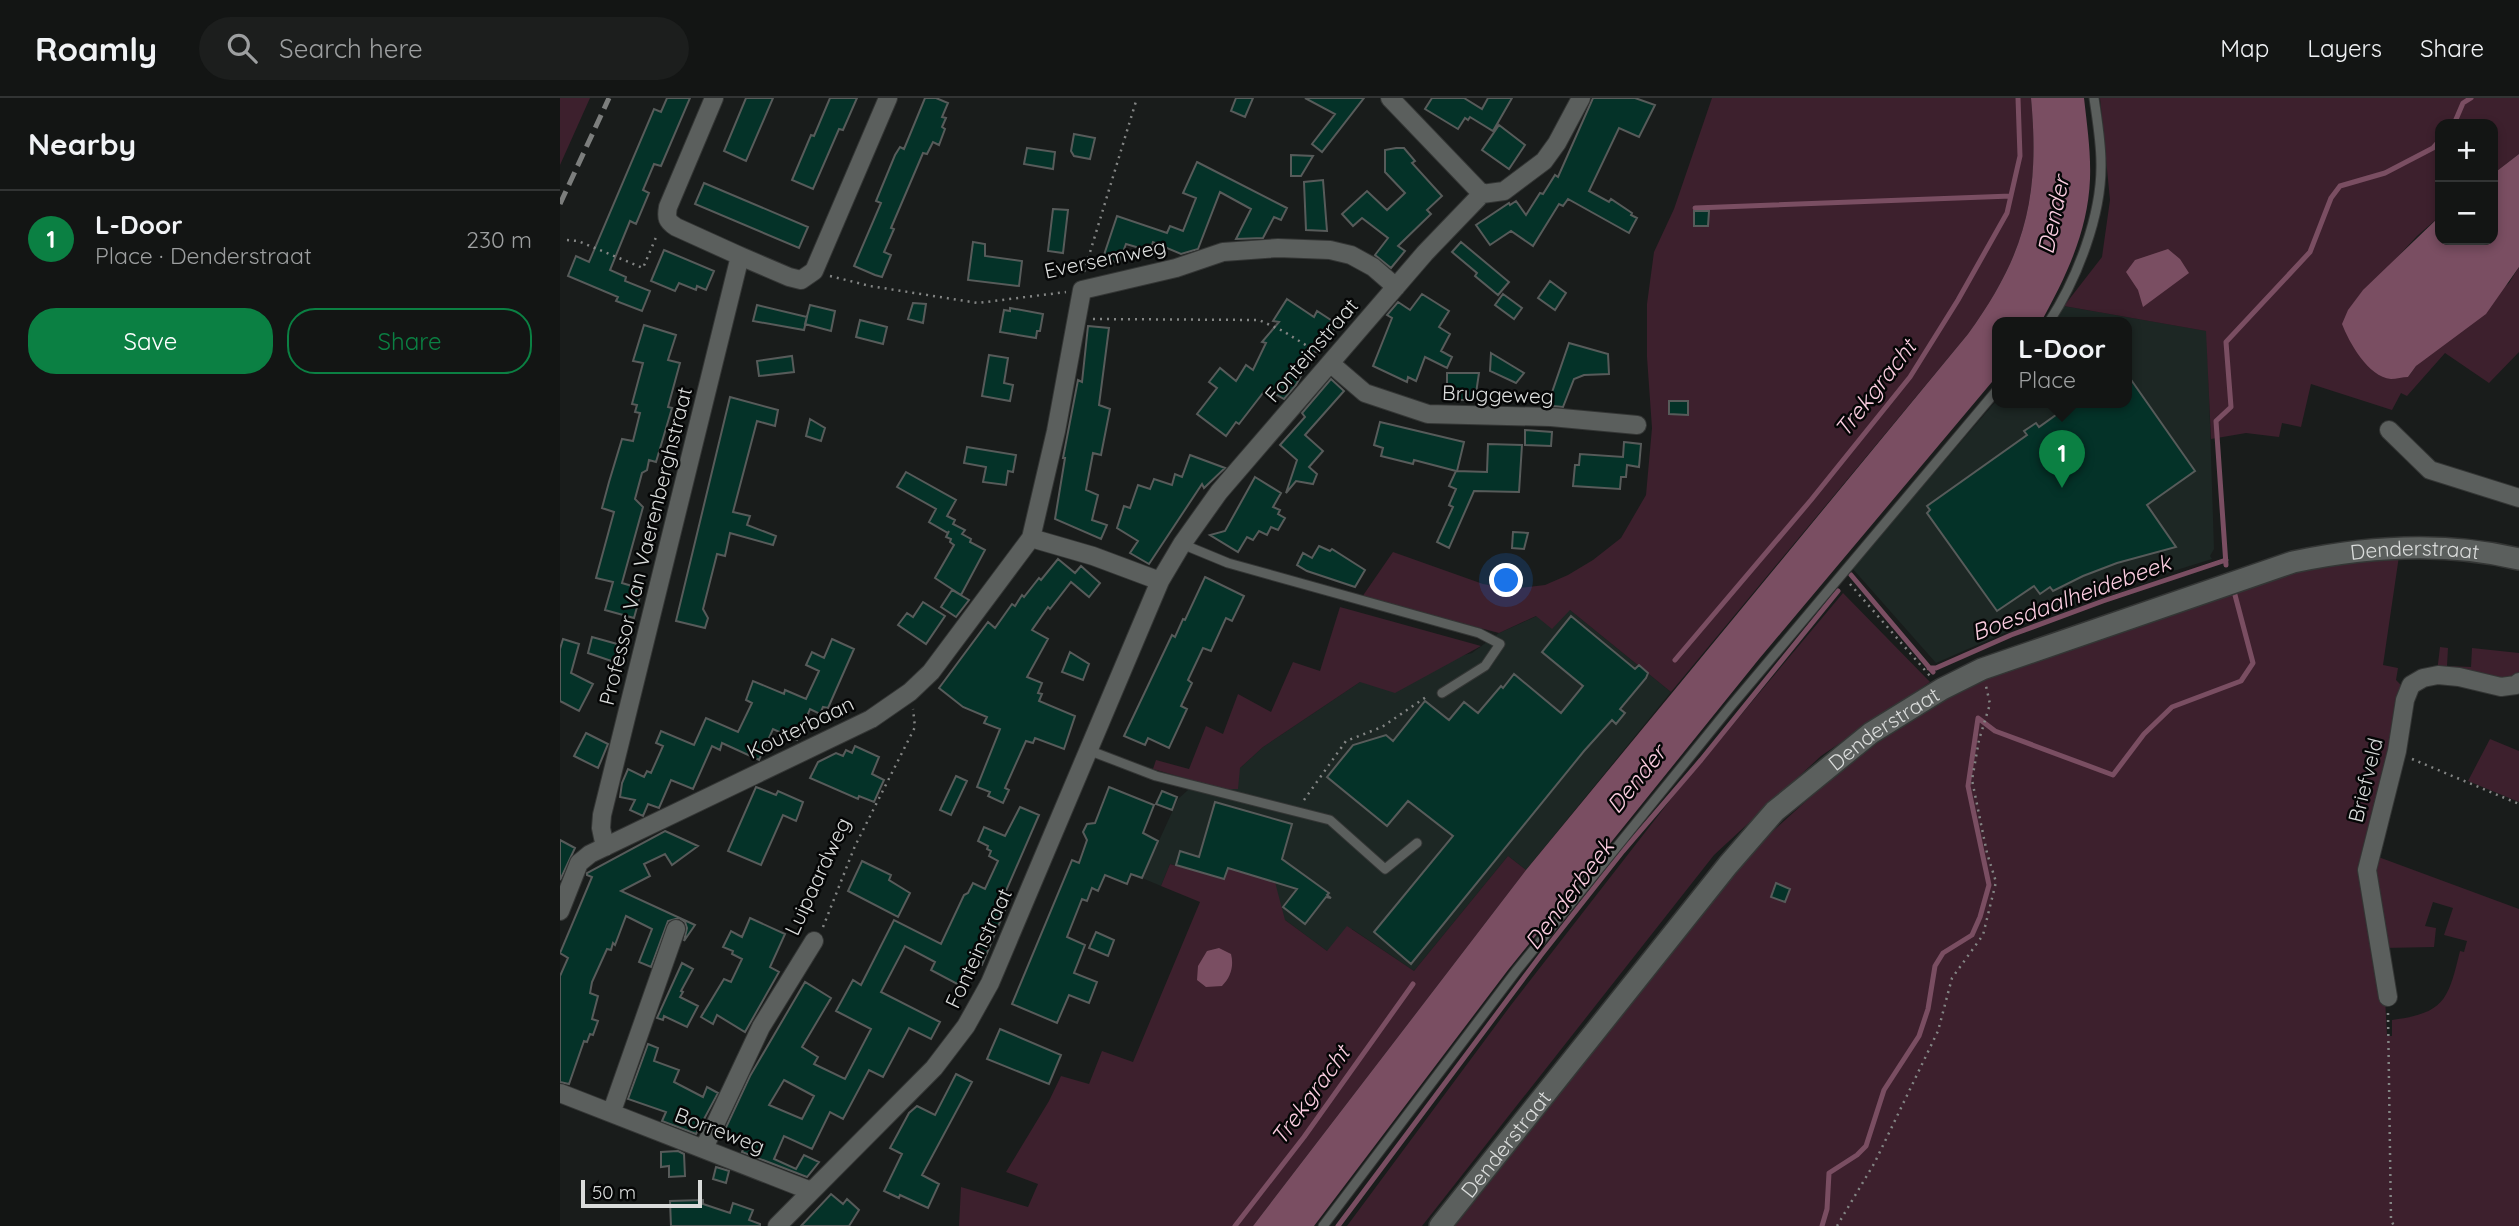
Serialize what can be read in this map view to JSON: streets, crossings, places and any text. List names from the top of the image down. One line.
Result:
{"streets":{"street":["Eversemweg","Fonteinstraat","Bruggeweg","Professor Van Vaerenberghstraat","Denderstraat","Kouterbaan","Briefveld","Luipaardweg","Borreweg"]},"crossings":[["Eversemweg","Fonteinstraat"],["Eversemweg","Kouterbaan"],["Fonteinstraat","Bruggeweg"],["Fonteinstraat","Borreweg"],["Professor Van Vaerenberghstraat","Kouterbaan"],["Kouterbaan","Luipaardweg"],["Luipaardweg","Borreweg"]],"water":["Dender","Trekgracht","Boesdaalheidebeek","Denderbeek"],"scale_bar":"50 m","page":{"header":"Roamly","search":"Search here","nav":["Map","Layers","Share"],"heading":"Nearby","map_buttons":["+","−"],"list":[{"mark":"1","name":"L-Door","note":"Place · Denderstraat","value":"230 m"}],"buttons":["Save","Share"],"popup":["L-Door","Place"],"pins":"1","scale":"50 m"}}
